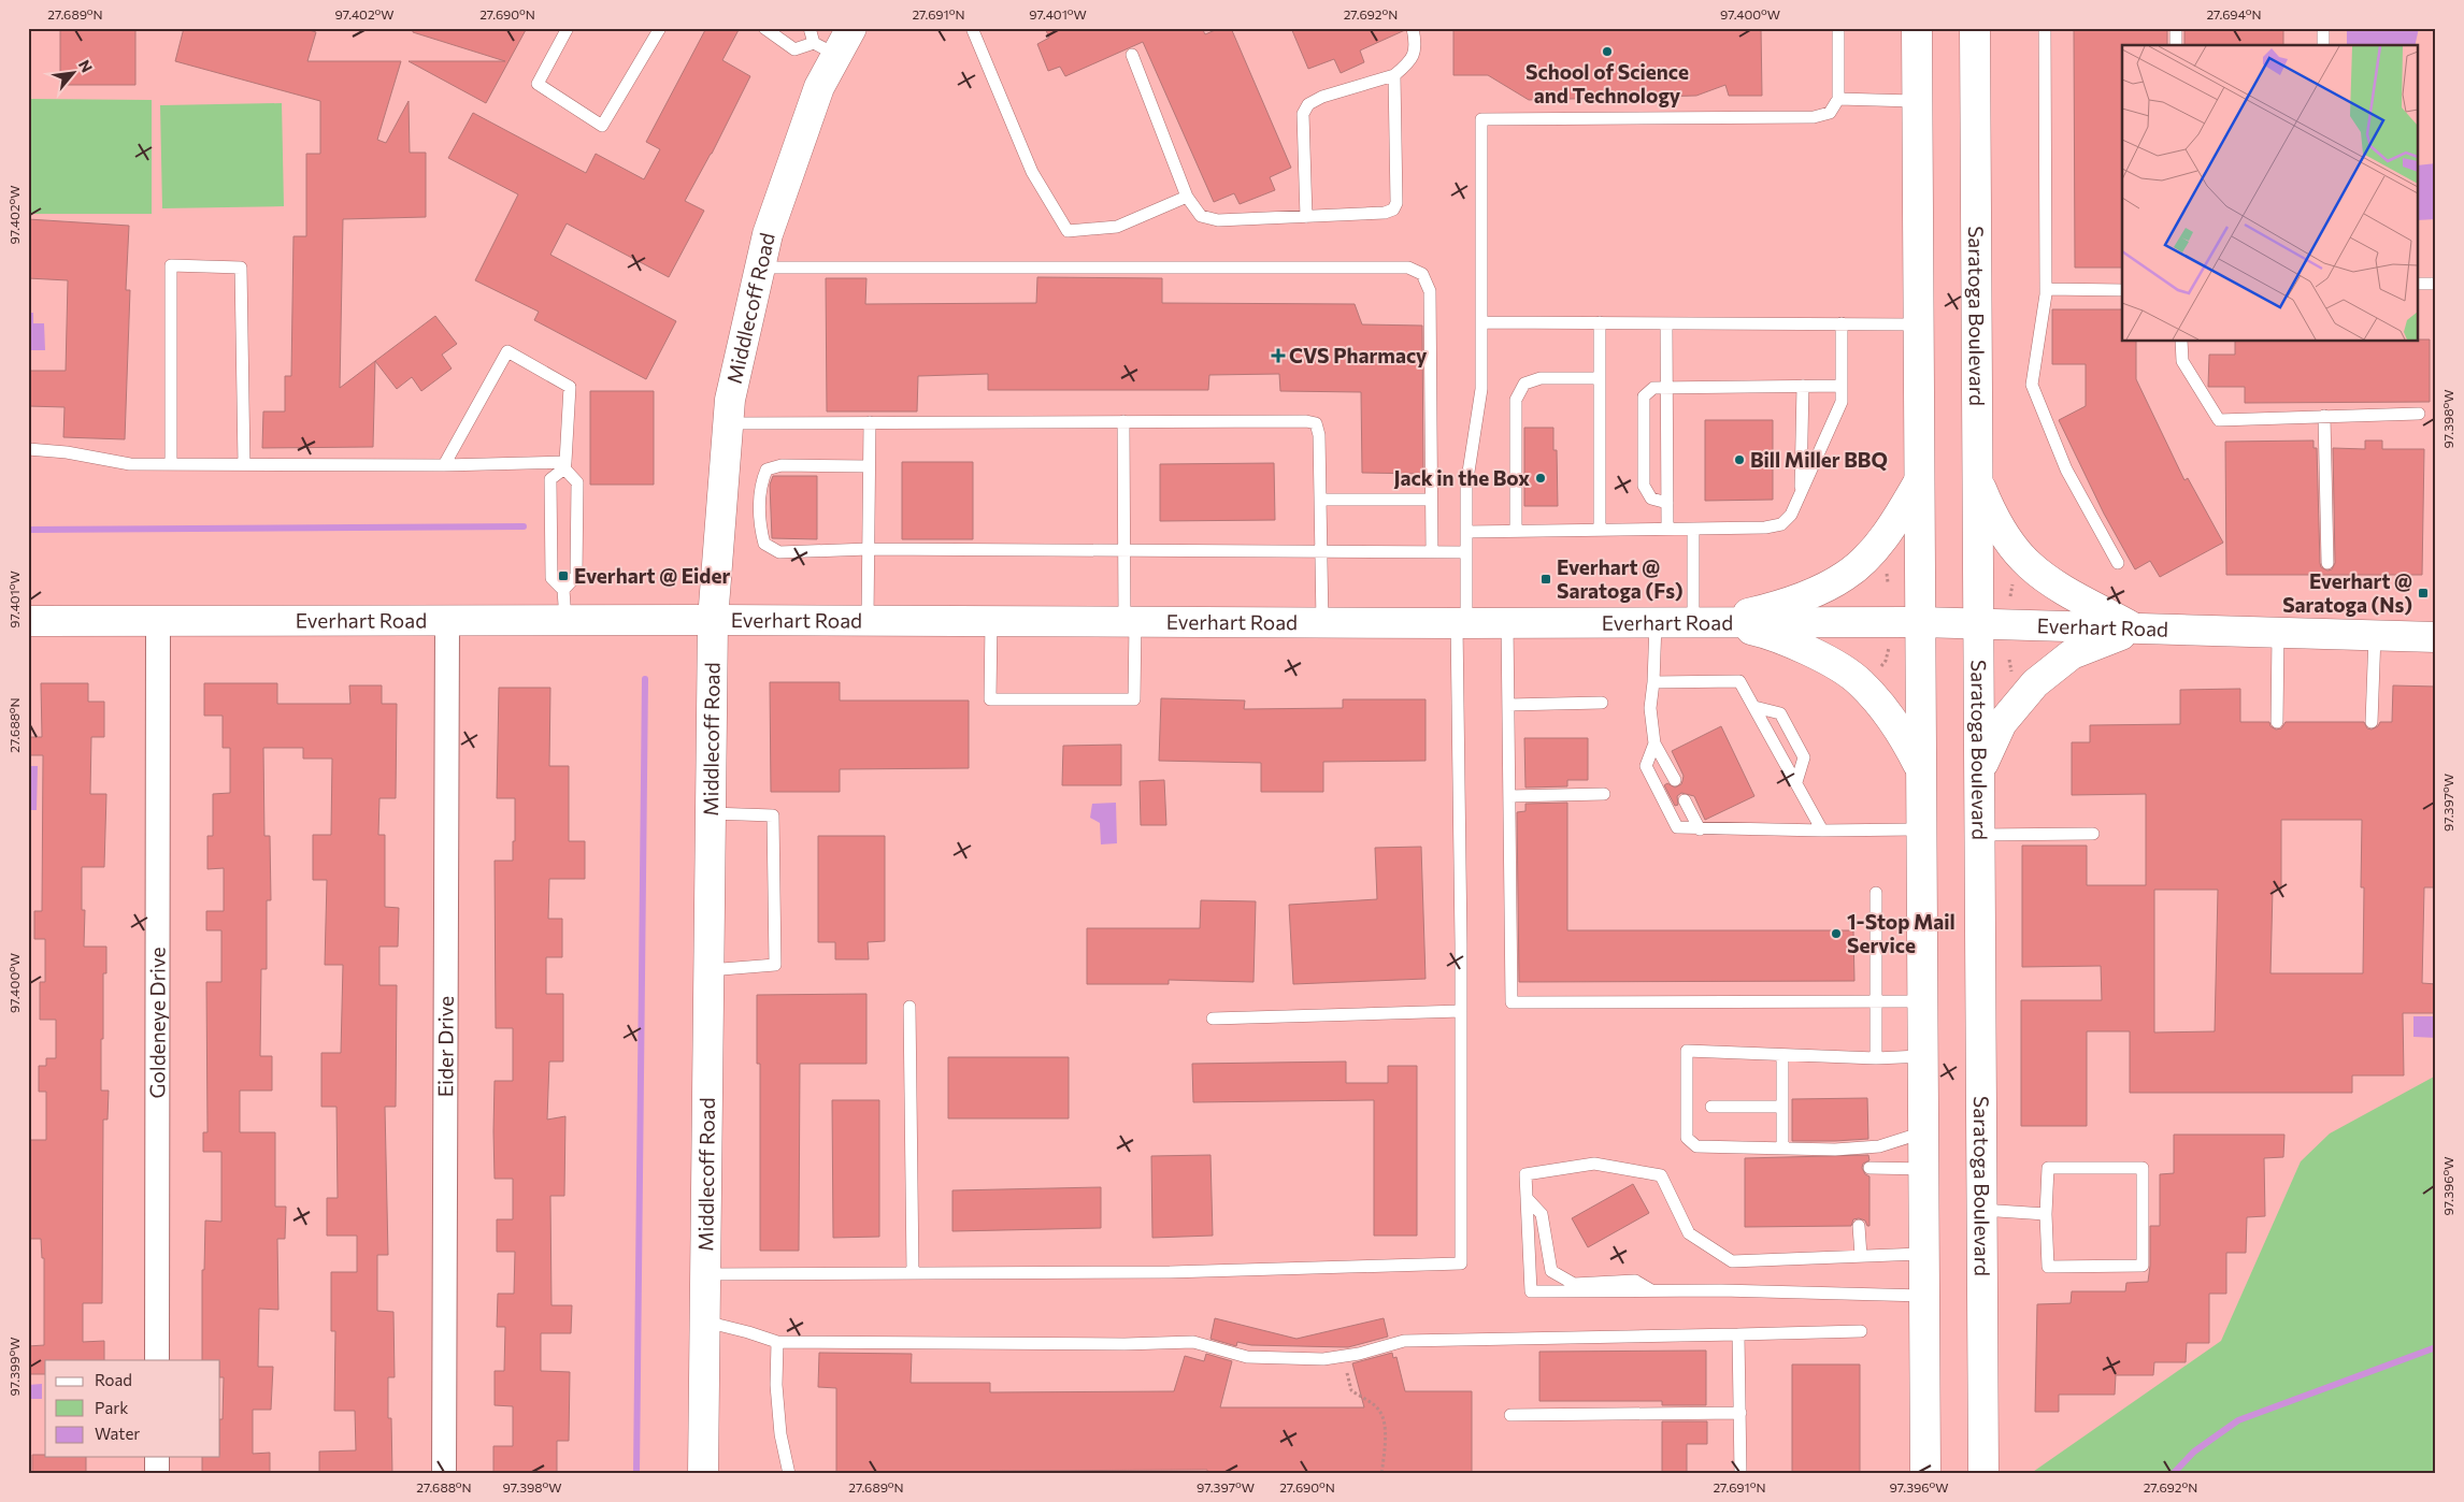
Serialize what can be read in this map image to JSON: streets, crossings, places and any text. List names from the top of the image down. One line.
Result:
{"streets":{"main road":["Middlecoff Road","Saratoga Boulevard","Everhart Road"],"street":["Goldeneye Drive","Eider Drive"]},"crossings":[["Middlecoff Road","Everhart Road"],["Saratoga Boulevard","Everhart Road"],["Everhart Road","Goldeneye Drive"],["Everhart Road","Eider Drive"]],"places":{"other":["School of Science and Technology","Bill Miller BBQ","Jack in the Box","1-Stop Mail Service"],"health":["CVS Pharmacy"],"transit":["Everhart @ Eider","Everhart @ Saratoga (Fs)","Everhart @ Saratoga (Ns)"]},"legend":["Road","Park","Water"],"north":"top right","coordinates":["27.689°N","97.402°W","27.690°N","27.691°N","97.401°W","27.692°N","97.400°W","27.694°N","97.398°W","27.688°N","97.397°W","97.396°W","97.399°W"]}
